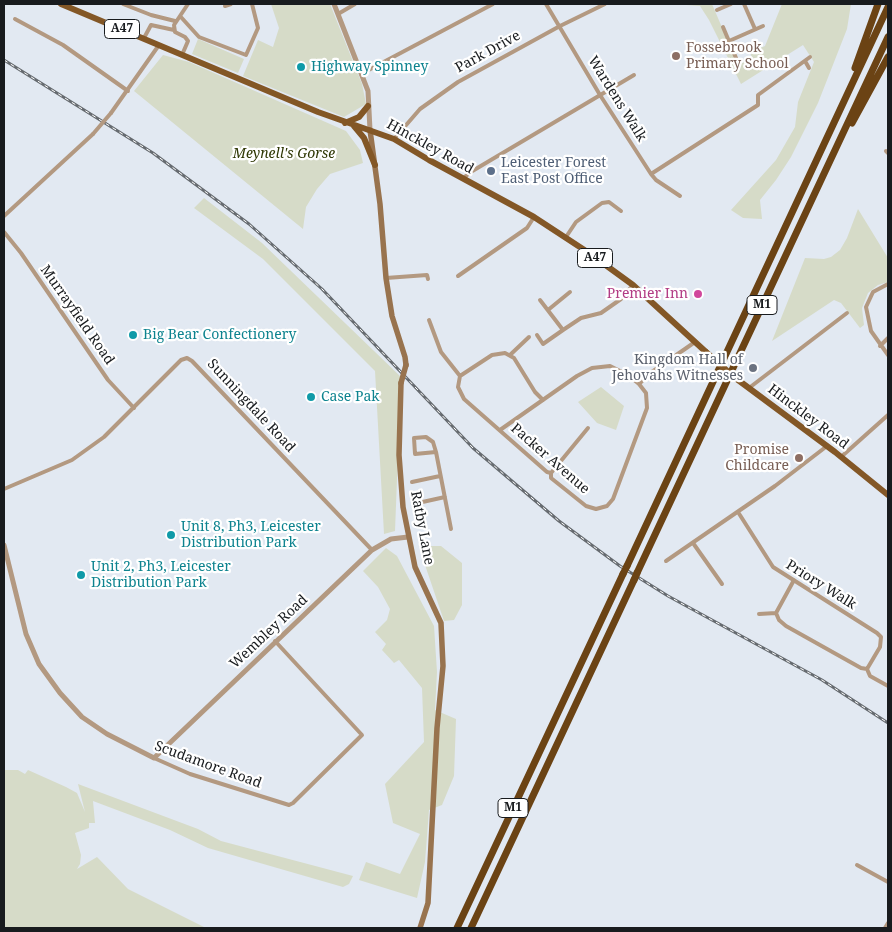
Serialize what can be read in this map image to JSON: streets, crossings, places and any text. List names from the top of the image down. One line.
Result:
{"streets":{"highway":["M1"],"main road":["A47","Hinckley Road","Ratby Lane"],"street":["Park Drive","Wardens Walk","Murrayfield Road","Sunningdale Road","Packer Avenue","Priory Walk","Wembley Road","Scudamore Road"]},"crossings":[["Park Drive","Wardens Walk"],["Park Drive","Hinckley Road"],["Hinckley Road","Ratby Lane"],["Murrayfield Road","Sunningdale Road"],["Sunningdale Road","Wembley Road"],["Ratby Lane","Wembley Road"],["Wembley Road","Scudamore Road"]],"parks":["Meynell's Gorse"],"places":["Fossebrook Primary School","Highway Spinney","Leicester Forest East Post Office","Premier Inn","Big Bear Confectionery","Kingdom Hall of Jehovahs Witnesses","Case Pak","Promise Childcare","Unit 8, Ph3, Leicester Distribution Park","Unit 2, Ph3, Leicester Distribution Park"]}
